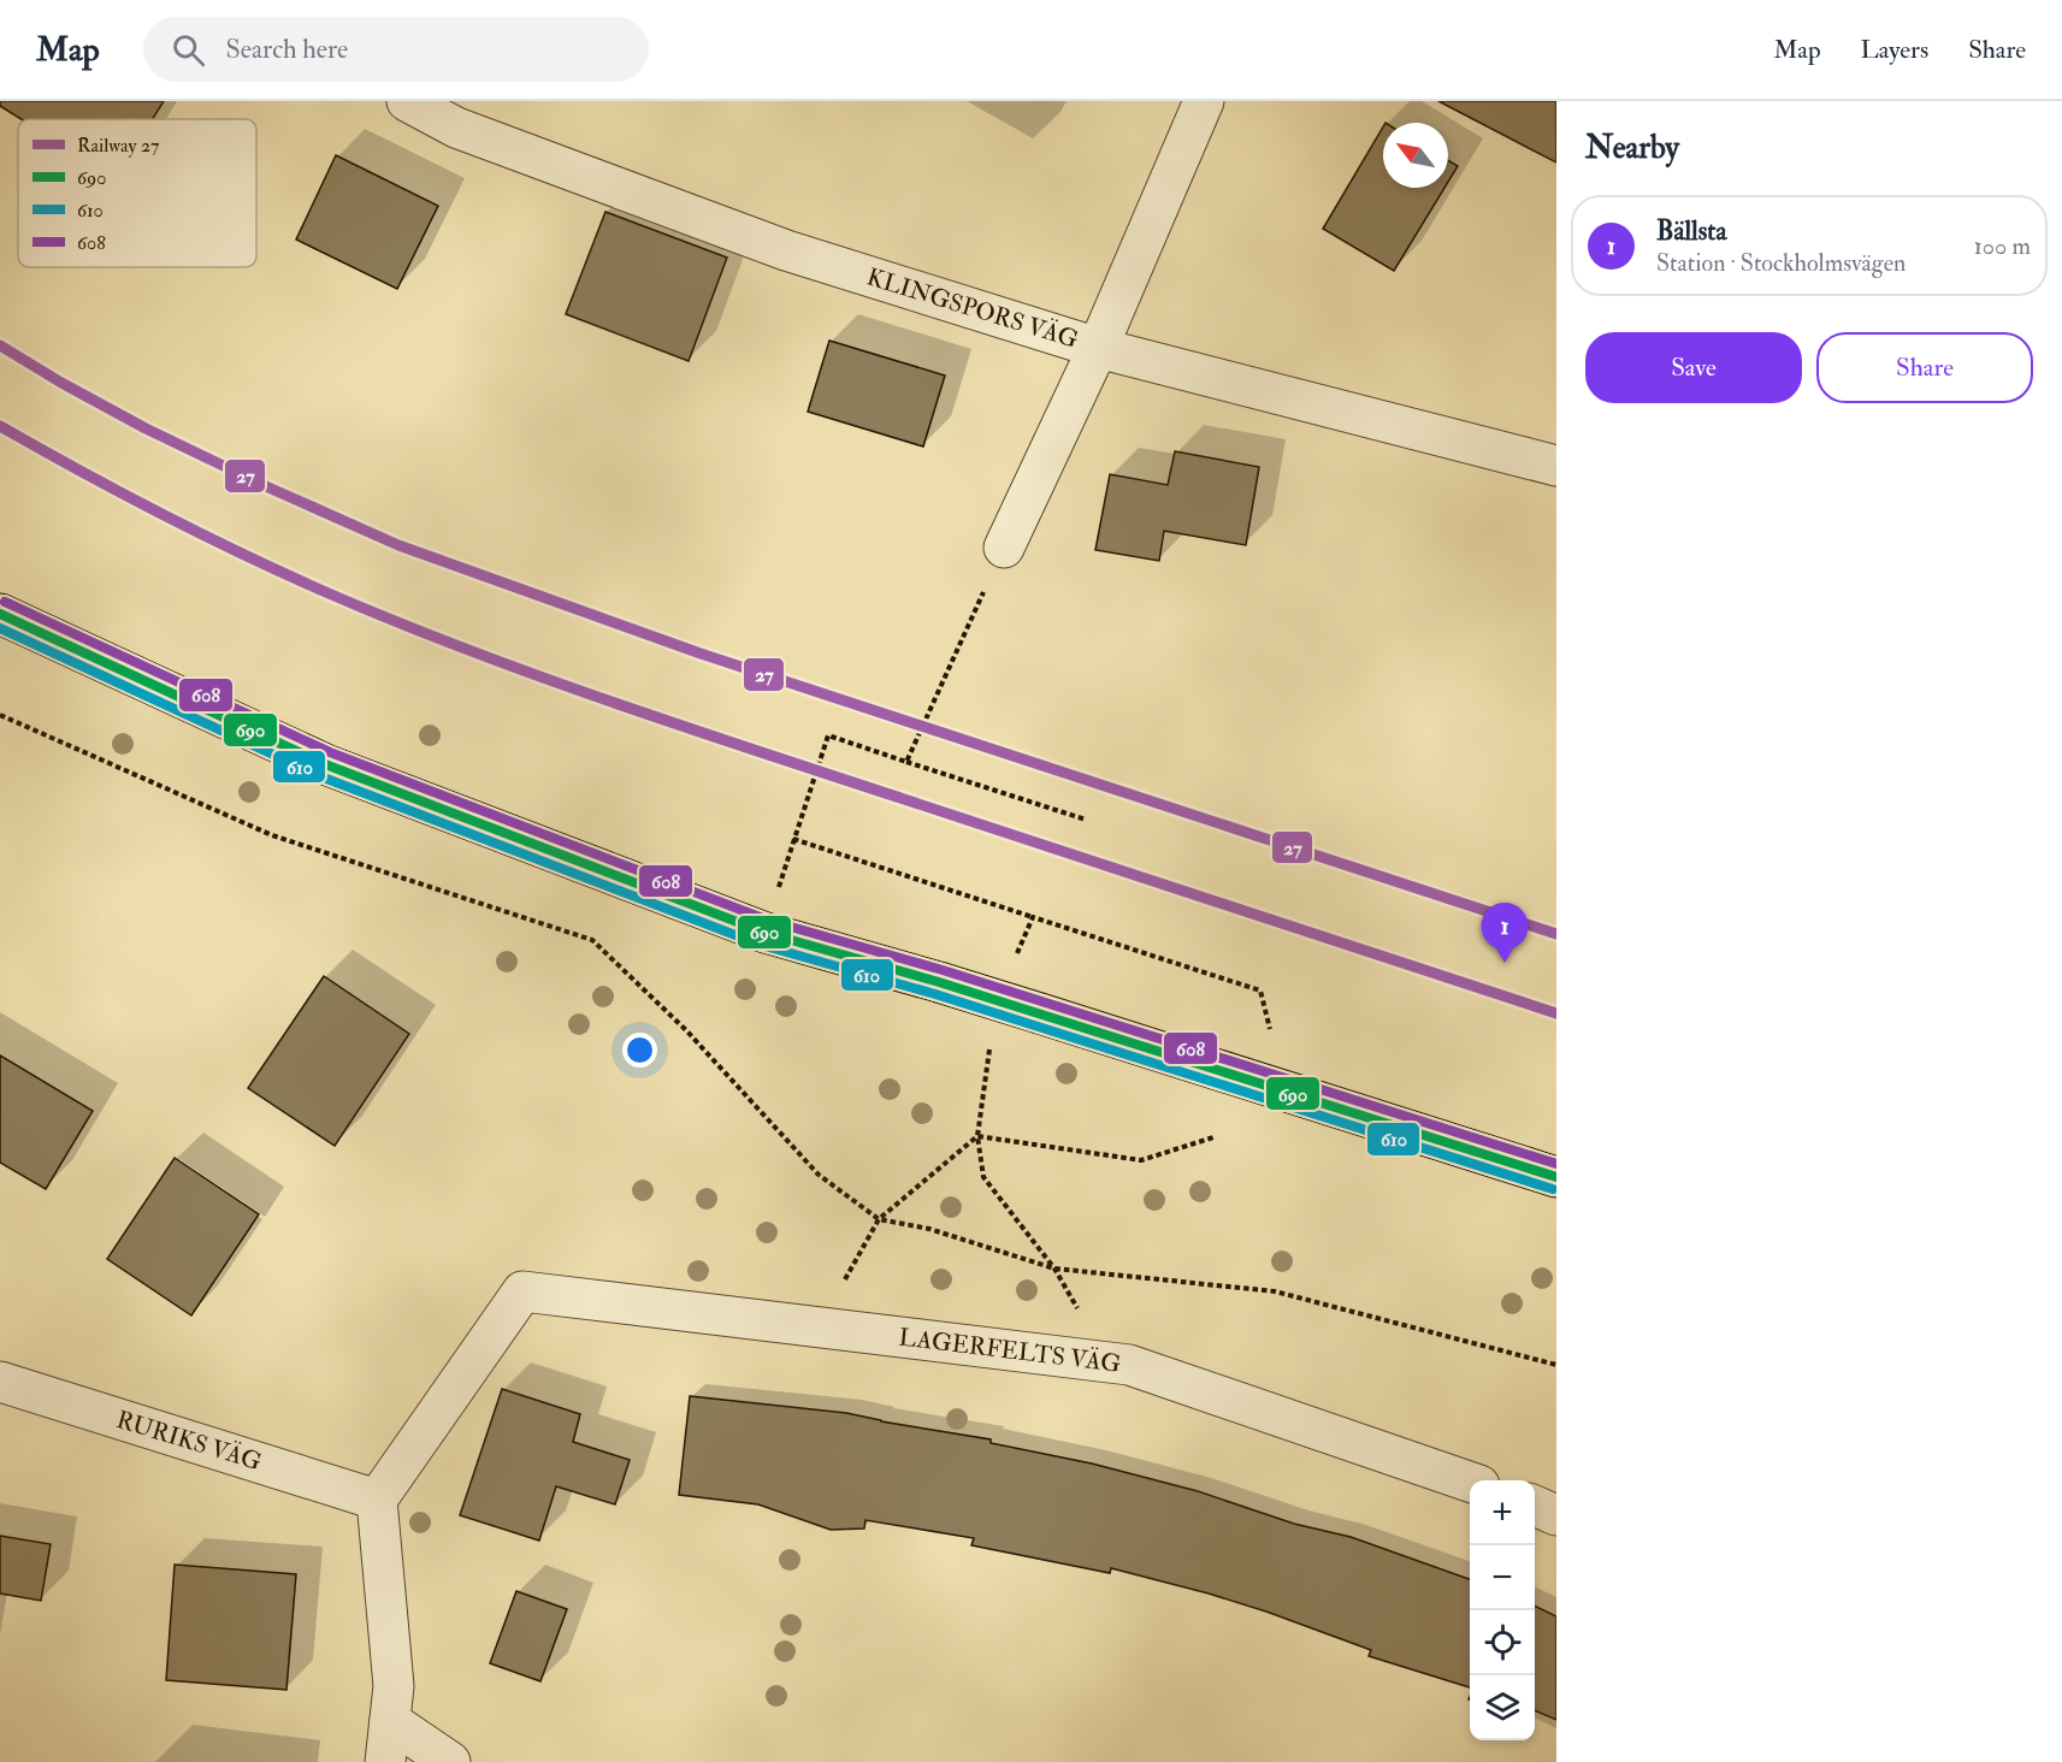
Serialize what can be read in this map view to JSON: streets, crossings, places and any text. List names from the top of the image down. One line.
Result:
{"streets":{"street":["KLINGSPORS VÄG","LAGERFELTS VÄG","RURIKS VÄG"]},"crossings":[["LAGERFELTS VÄG","RURIKS VÄG"]],"lines":["rail line 27","transit line 608","transit line 690","transit line 610"],"legend":["Railway 27","690","610","608"],"north":"top left","page":{"header":"Map","search":"Search here","nav":["Map","Layers","Share"],"heading":"Nearby","list":[{"mark":"1","name":"Bällsta","note":"Station · Stockholmsvägen","value":"100 m"}],"buttons":["Save","Share"],"pins":"1","map_buttons":["+","−"]}}
